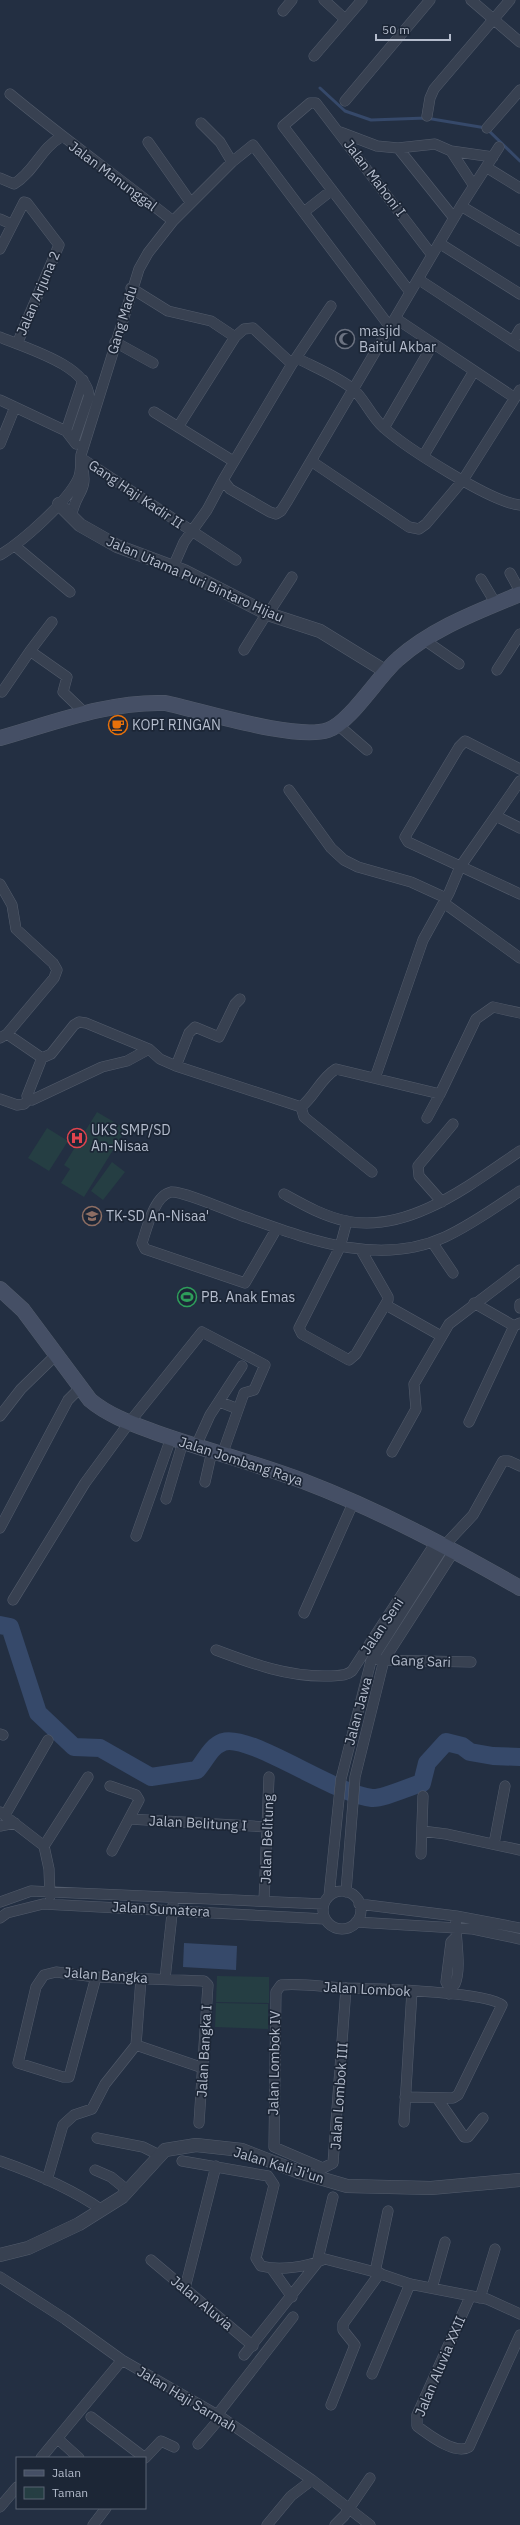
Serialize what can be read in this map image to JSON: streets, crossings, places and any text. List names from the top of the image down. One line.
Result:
{"streets":{"main road":["Jalan Jombang Raya"],"street":["Jalan Manunggal","Jalan Mahoni I","Jalan Arjuna 2","Gang Madu","Gang Haji Kadir II","Jalan Utama Puri Bintaro Hijau","Jalan Seni","Gang Sari","Jalan Jawa","Jalan Belitung I","Jalan Belitung","Jalan Sumatera","Jalan Bangka","Jalan Lombok","Jalan Bangka I","Jalan Lombok IV","Jalan Lombok III","Jalan Kali Ji'un","Jalan Aluvia","Jalan Aluvia XXII","Jalan Haji Sarmah"]},"crossings":[["Jalan Manunggal","Gang Madu"],["Gang Madu","Gang Haji Kadir II"],["Gang Madu","Jalan Utama Puri Bintaro Hijau"],["Jalan Jombang Raya","Jalan Seni"],["Jalan Jombang Raya","Jalan Jawa"],["Jalan Seni","Jalan Jawa"],["Gang Sari","Jalan Jawa"],["Jalan Jawa","Jalan Sumatera"],["Jalan Belitung I","Jalan Belitung"],["Jalan Belitung","Jalan Sumatera"],["Jalan Sumatera","Jalan Bangka"],["Jalan Bangka","Jalan Bangka I"],["Jalan Lombok","Jalan Lombok IV"],["Jalan Lombok","Jalan Lombok III"],["Jalan Lombok IV","Jalan Lombok III"]],"places":{"mosque":["masjid Baitul Akbar"],"cafe":["KOPI RINGAN"],"hospital":["UKS SMP/SD An-Nisaa"],"school or university":["TK-SD An-Nisaa'"],"sports":["PB. Anak Emas"]},"legend":["Jalan","Taman"],"scale_bar":"50 m"}
